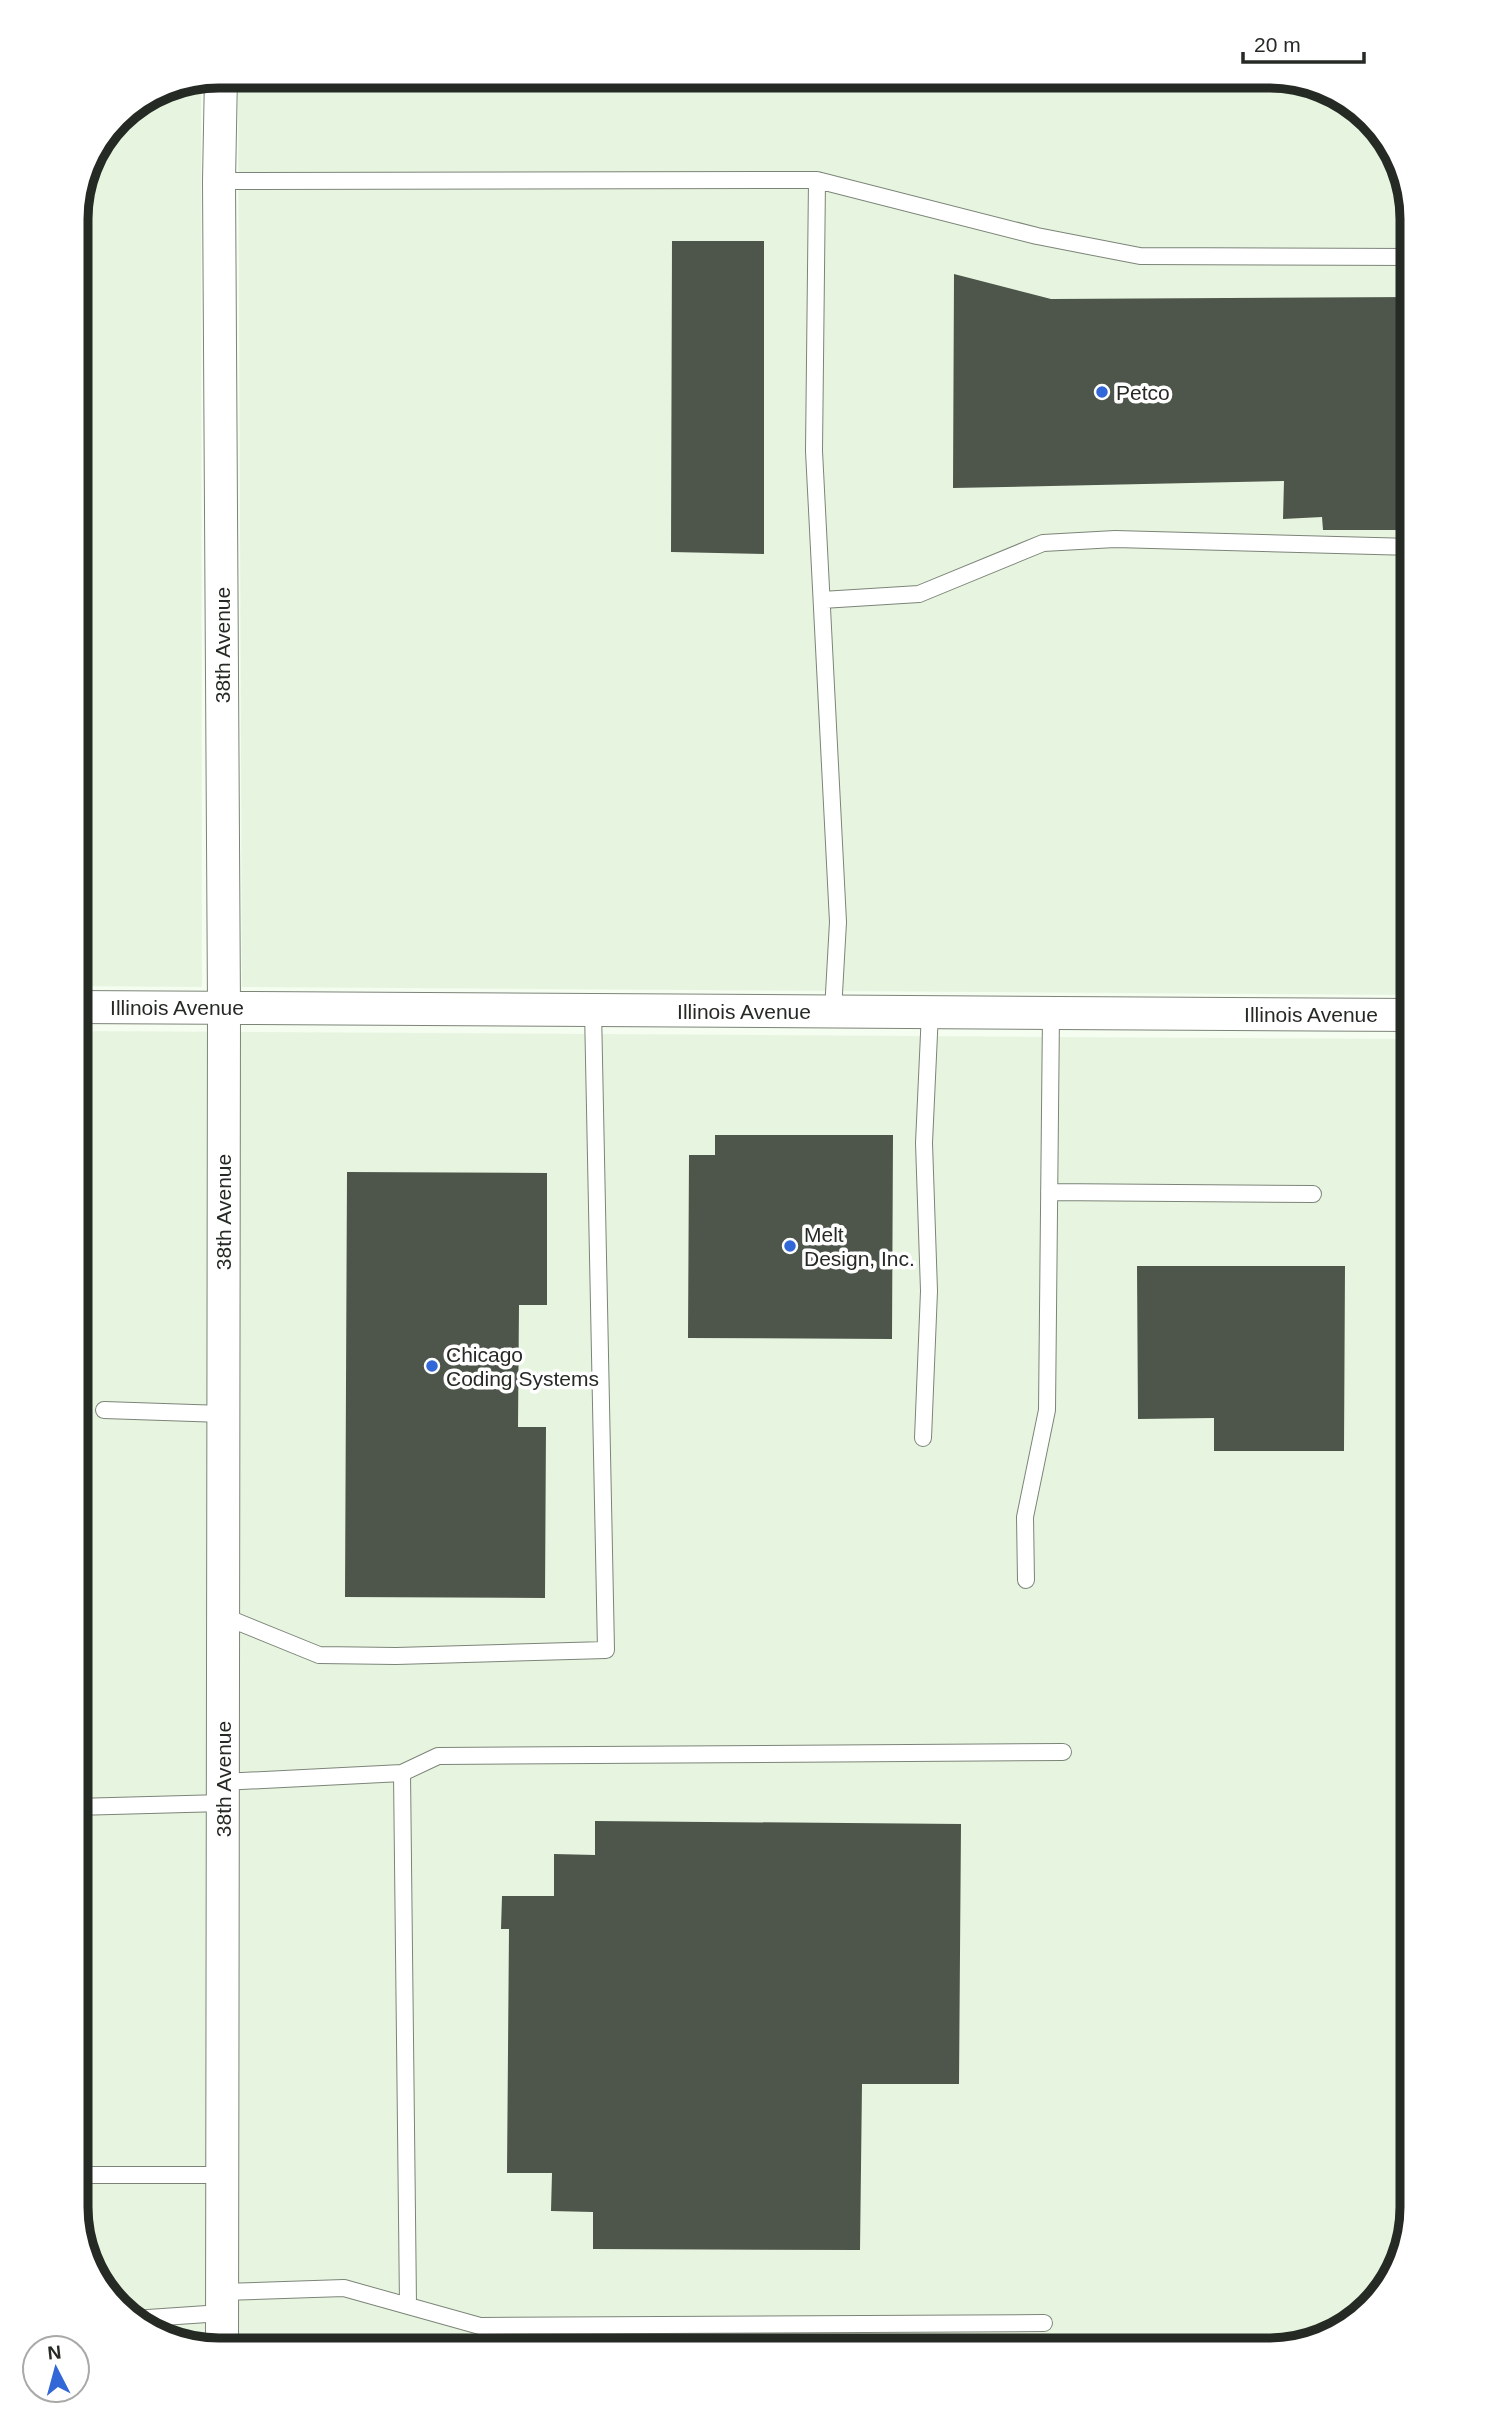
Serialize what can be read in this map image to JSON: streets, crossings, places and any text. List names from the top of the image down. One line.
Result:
{"streets":{"street":["38th Avenue","Illinois Avenue"]},"crossings":[["38th Avenue","Illinois Avenue"]],"places":["Petco","Melt Design, Inc.","Chicago Coding Systems"],"scale_bar":"20 m","north":"top"}
